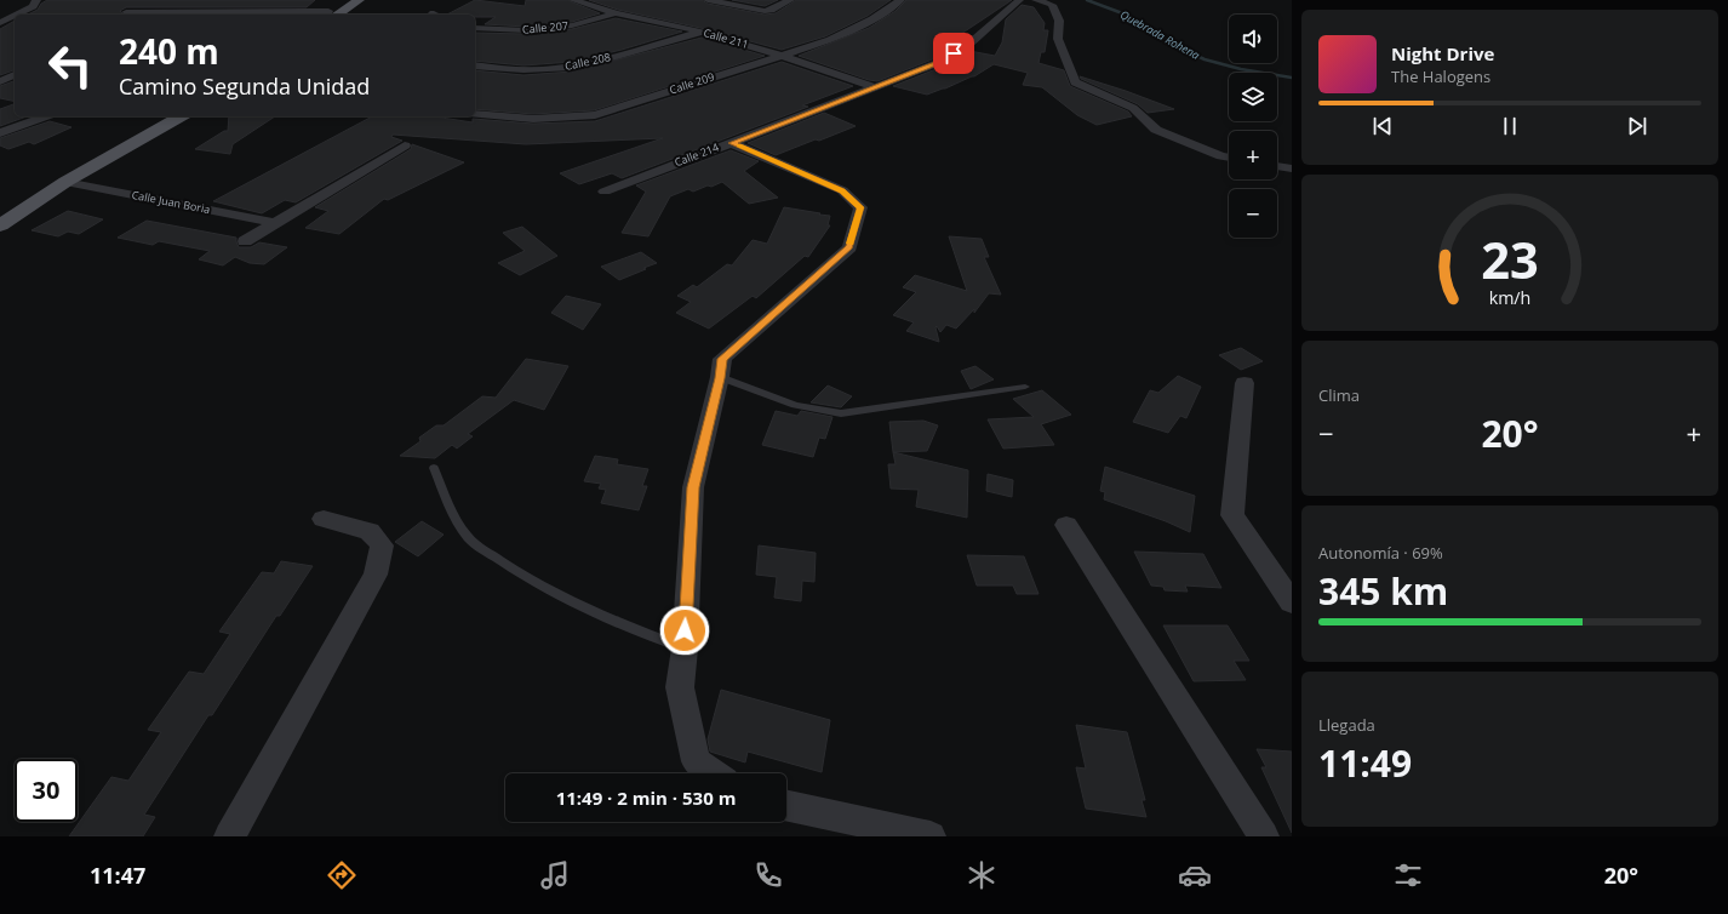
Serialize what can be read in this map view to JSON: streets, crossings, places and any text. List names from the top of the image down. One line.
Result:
{"streets":{"street":["Calle 207","Calle 211","Calle 208","Calle 209","Calle 214","Calle Juan Boria"]},"crossings":[["Calle 207","Calle 211"],["Calle 211","Calle 208"],["Calle 211","Calle 209"],["Calle 211","Calle 214"]],"water":["Quebrada Rohena"],"page":{"map_buttons":["+","−"],"turn":["240 m","Camino Segunda Unidad"],"song":["Night Drive","The Halogens"],"tile":["Clima",["Autonomía · 69%","345 km"],["Llegada","11:49"]],"heat":["−","20°","+"],"limit":"30","trip":"11:49 · 2 min · 530 m","tabs":["11:47","20°"],"gauge":["23","km/h"]}}
